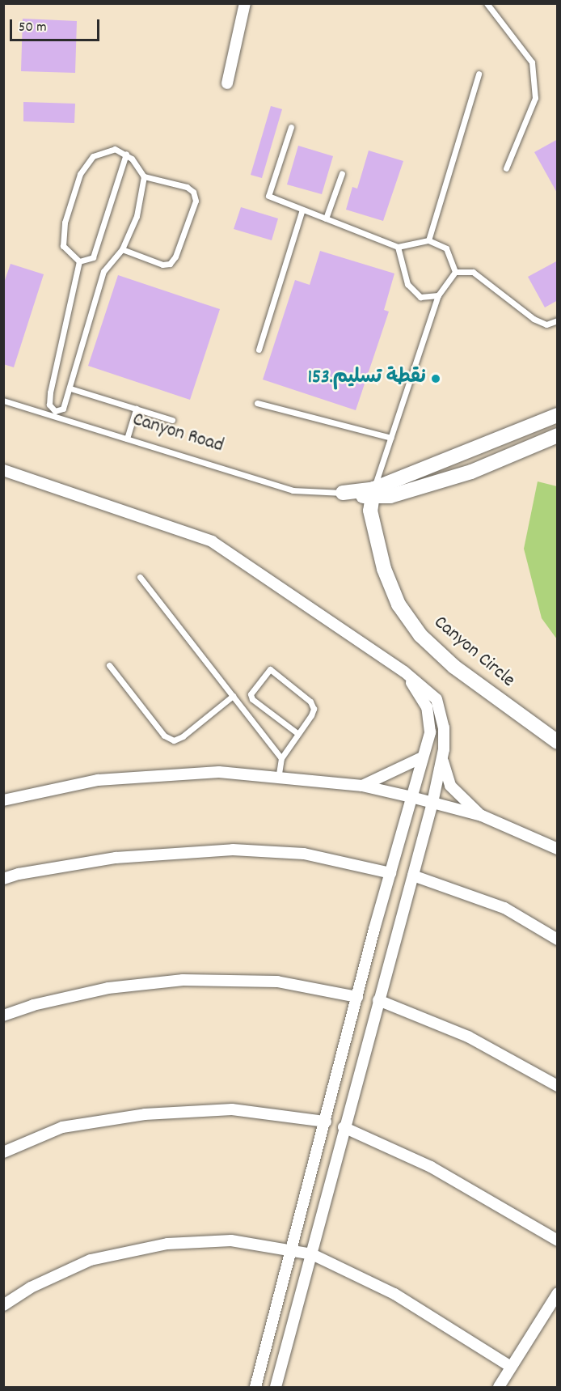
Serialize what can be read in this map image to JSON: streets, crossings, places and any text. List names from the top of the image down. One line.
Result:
{"streets":{"main road":["Canyon Road","Canyon Circle"]},"crossings":[["Canyon Road","Canyon Circle"]],"places":["نقطة تسليم.153"],"scale_bar":"50 m"}
